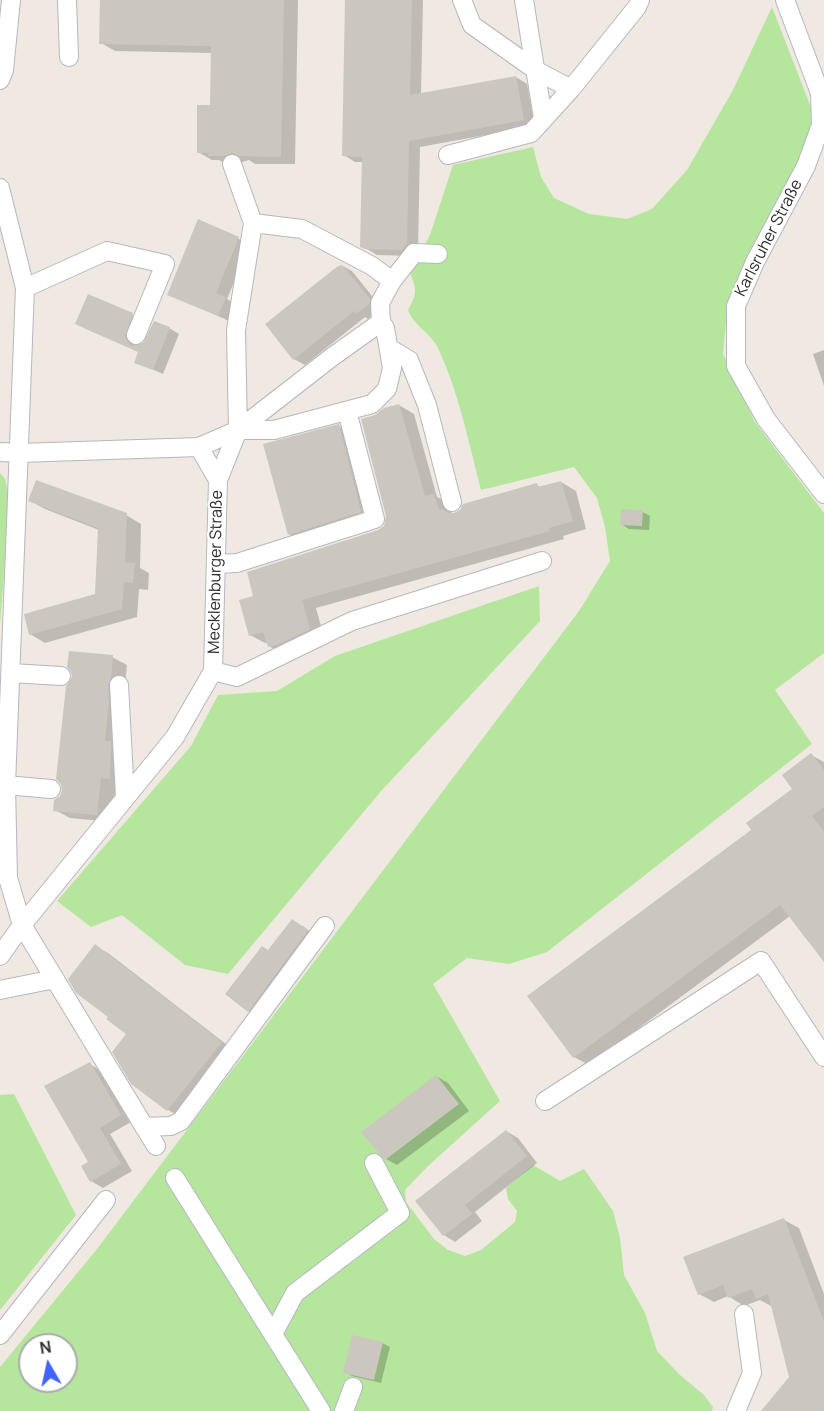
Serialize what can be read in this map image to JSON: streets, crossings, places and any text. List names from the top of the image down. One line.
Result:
{"streets":{"street":["Karlsruher Straße","Mecklenburger Straße"]},"north":"top"}
